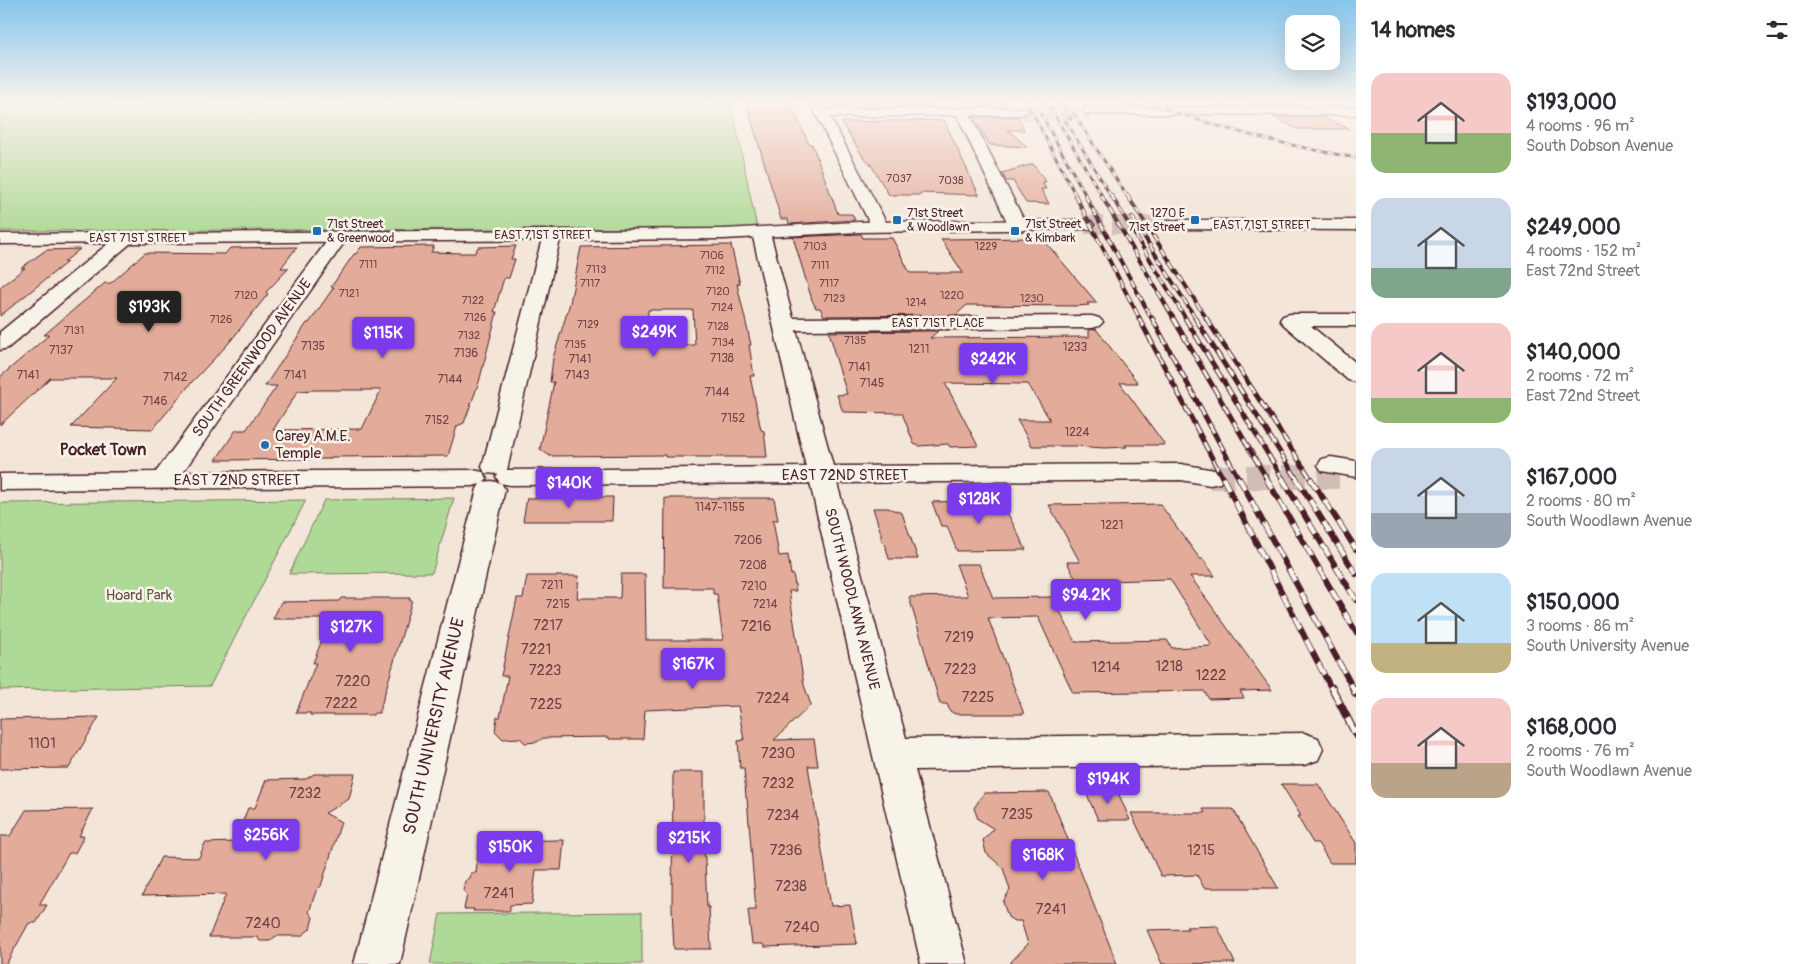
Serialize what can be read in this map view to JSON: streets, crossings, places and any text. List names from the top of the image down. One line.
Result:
{"streets":{"street":["EAST 71ST STREET","EAST 71ST PLACE","SOUTH GREENWOOD AVENUE","EAST 72ND STREET","SOUTH WOODLAWN AVENUE","SOUTH UNIVERSITY AVENUE"]},"crossings":[["EAST 71ST STREET","SOUTH GREENWOOD AVENUE"],["EAST 71ST STREET","SOUTH WOODLAWN AVENUE"],["EAST 71ST STREET","SOUTH UNIVERSITY AVENUE"],["EAST 71ST PLACE","SOUTH WOODLAWN AVENUE"],["SOUTH GREENWOOD AVENUE","EAST 72ND STREET"],["EAST 72ND STREET","SOUTH WOODLAWN AVENUE"],["EAST 72ND STREET","SOUTH UNIVERSITY AVENUE"]],"districts":["Pocket Town"],"parks":["Hoard Park"],"places":{"transit":["71st Street & Woodlawn","1270 E 71st Street","71st Street & Greenwood","71st Street & Kimbark"],"other":["Carey A.M.E. Temple"]},"house_numbers":["7037","7038","7103","1229","7106","7111","7111","7113","7112","7117","7117","7120","7121","7120","1220","7123","1230","7122","1214","7124","7126","7126","7129","7128","7131","7132","7135","7134","7135","7135","1233","1211","7137","7136","7138","7141","7141","7141","7141","7143","7142","7144","7145","7144","7146","7152","7152","1224","1147-1155","1221","7206","7208","7211","7210","7215","7214","7217","7216","7219","7221","1218","1214","7223","7223","1222","7220","7225","7224","7222","7225","1101","7230","7232","7232","7235","7234","7236","1215","7238","7241","7241","7240","7240"],"page":{"heading":"14 homes","list":[{"name":"$193,000","note":"4 rooms · 96 m² · South Dobson Avenue"},{"name":"$249,000","note":"4 rooms · 152 m² · East 72nd Street"},{"name":"$140,000","note":"2 rooms · 72 m² · East 72nd Street"},{"name":"$167,000","note":"2 rooms · 80 m² · South Woodlawn Avenue"},{"name":"$150,000","note":"3 rooms · 86 m² · South University Avenue"},{"name":"$168,000","note":"2 rooms · 76 m² · South Woodlawn Avenue"}],"price":["$193K","$249K","$115K","$242K","$140K","$128K","$94.2K","$127K","$167K","$194K","$256K","$215K","$150K","$168K"]}}
